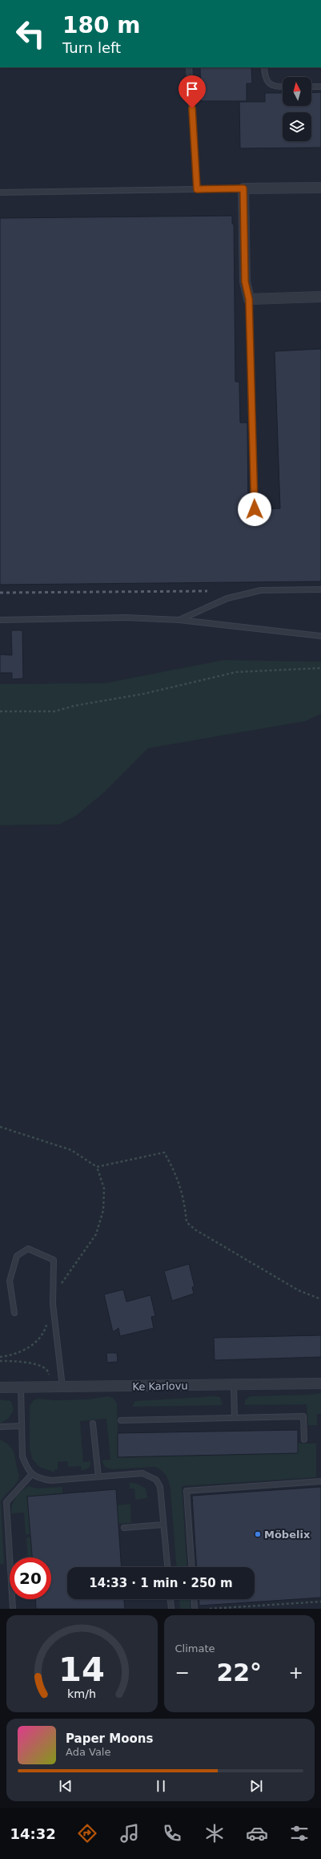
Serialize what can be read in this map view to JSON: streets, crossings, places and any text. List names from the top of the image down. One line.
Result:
{"streets":{"street":["Ke Karlovu"]},"places":["Möbelix"],"north":"top","page":{"turn":["180 m","Turn left"],"limit":"20","trip":"14:33 · 1 min · 250 m","tile":"Climate","heat":["−","22°","+"],"song":["Paper Moons","Ada Vale"],"tabs":"14:32","gauge":["14","km/h"]}}
